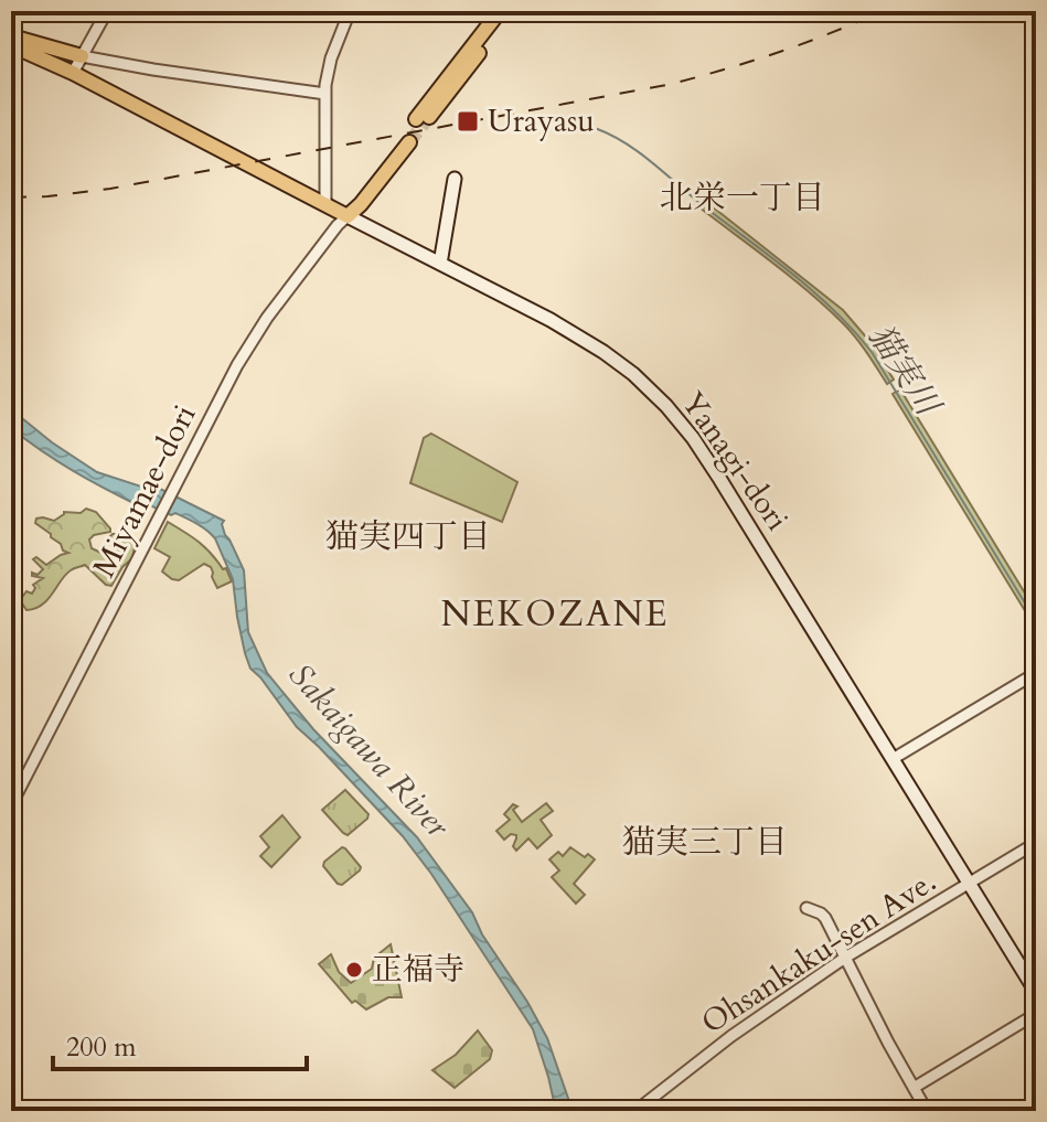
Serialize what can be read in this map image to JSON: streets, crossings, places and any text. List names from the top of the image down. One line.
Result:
{"streets":{"main road":["Yanagi-dori"],"street":["Miyamae-dori","Ohsankaku-sen Ave."]},"crossings":[["Yanagi-dori","Miyamae-dori"],["Yanagi-dori","Ohsankaku-sen Ave."]],"districts":["北栄一丁目","猫実四丁目","NEKOZANE","猫実三丁目"],"water":["猫実川","Sakaigawa River"],"places":{"transit":["Urayasu"],"other":["正福寺"]},"scale_bar":"200 m"}
